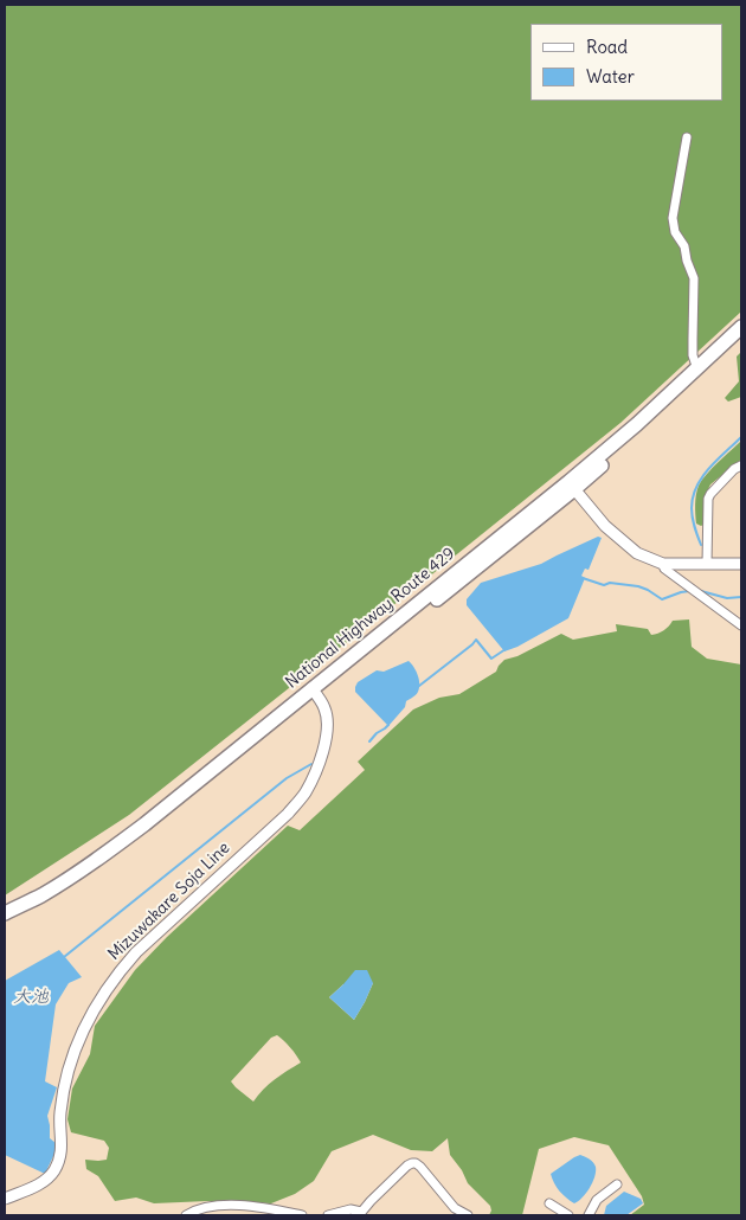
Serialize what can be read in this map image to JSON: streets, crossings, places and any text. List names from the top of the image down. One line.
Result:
{"streets":{"highway":["National Highway Route 429"],"main road":["Mizuwakare Soja Line"]},"crossings":[["National Highway Route 429","Mizuwakare Soja Line"]],"water":["大池"],"legend":["Road","Water"]}
